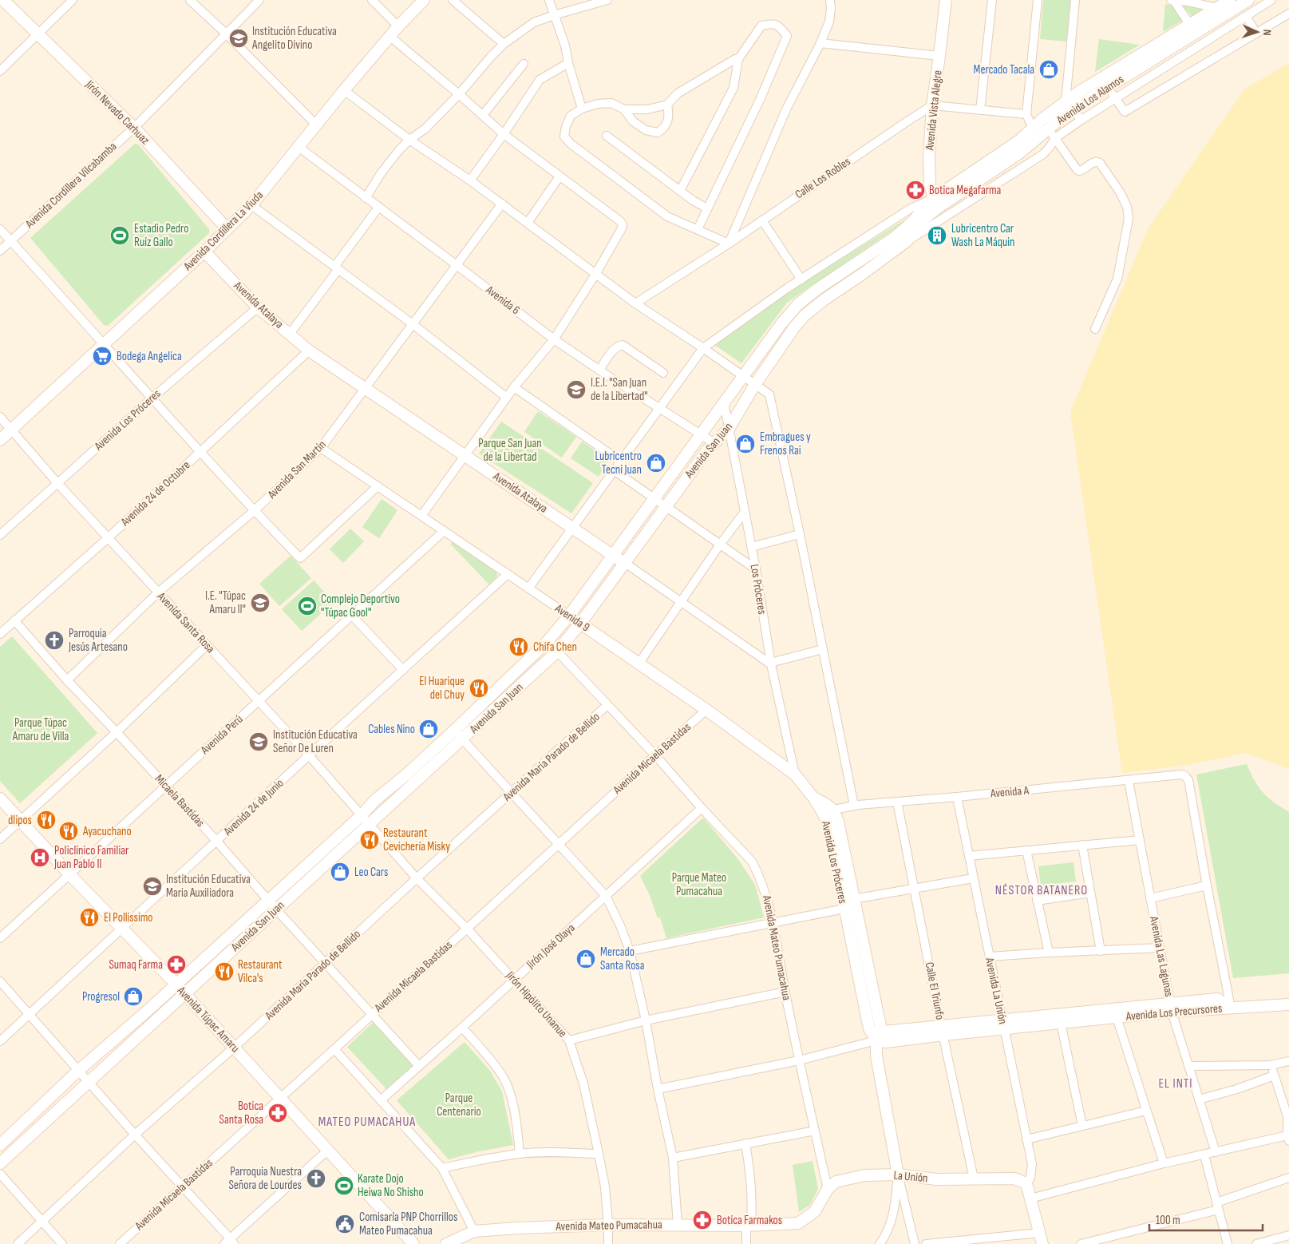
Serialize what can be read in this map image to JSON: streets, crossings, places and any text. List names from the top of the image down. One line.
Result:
{"streets":{"street":["Avenida Los Alamos","Avenida Vista Alegre","Jirón Nevado Carhuaz","Calle Los Robles","Avenida Cordillera Vilcabamba","Avenida Cordillera La Viuda","Avenida 6","Avenida Atalaya","Avenida Los Próceres","Avenida San Juan","Avenida San Martín","Avenida 24 de Octubre","Los Próceres","Avenida 9","Avenida Santa Rosa","Avenida Perú","Avenida María Parado de Bellido","Avenida Micaela Bastidas","Avenida A","Micaela Bastidas","Avenida 24 de Junio","Jirón José Olaya","Avenida Mateo Pumacahua","Avenida Las Lagunas","Calle El Triunfo","Avenida La Unión","Jirón Hipólito Unanue","Avenida Los Precursores","Avenida Túpac Amaru","La Unión"]},"crossings":[["Avenida Los Alamos","Avenida Vista Alegre"],["Avenida Los Alamos","Avenida San Juan"],["Avenida Vista Alegre","Calle Los Robles"],["Avenida Vista Alegre","Avenida San Juan"],["Jirón Nevado Carhuaz","Avenida Cordillera Vilcabamba"],["Jirón Nevado Carhuaz","Avenida Cordillera La Viuda"],["Avenida Cordillera La Viuda","Avenida 6"],["Avenida Cordillera La Viuda","Avenida Atalaya"],["Avenida Cordillera La Viuda","Avenida Santa Rosa"],["Avenida 6","Avenida San Juan"],["Avenida 6","Avenida San Martín"],["Avenida Atalaya","Avenida Los Próceres"],["Avenida Atalaya","Avenida San Juan"],["Avenida Atalaya","Avenida San Martín"],["Avenida Atalaya","Avenida 24 de Octubre"],["Avenida Atalaya","Los Próceres"],["Avenida Los Próceres","Avenida 9"],["Avenida Los Próceres","Avenida Santa Rosa"],["Avenida Los Próceres","Avenida A"],["Avenida Los Próceres","Avenida Los Precursores"],["Avenida Los Próceres","La Unión"],["Avenida San Juan","Los Próceres"],["Avenida San Juan","Avenida 9"],["Avenida San Juan","Avenida Santa Rosa"],["Avenida San Juan","Micaela Bastidas"],["Avenida San Juan","Avenida Mateo Pumacahua"],["Avenida San Juan","Jirón Hipólito Unanue"],["Avenida San Juan","Avenida Túpac Amaru"],["Avenida San Martín","Avenida 9"],["Avenida San Martín","Avenida Santa Rosa"],["Avenida San Martín","Micaela Bastidas"],["Avenida 24 de Octubre","Avenida Santa Rosa"],["Avenida 24 de Octubre","Micaela Bastidas"],["Los Próceres","Avenida 9"],["Avenida 9","Avenida Perú"],["Avenida 9","Avenida Micaela Bastidas"],["Avenida 9","Avenida 24 de Junio"],["Avenida Santa Rosa","Avenida Perú"],["Avenida Santa Rosa","Avenida 24 de Junio"],["Avenida Santa Rosa","Jirón Hipólito Unanue"],["Avenida Perú","Micaela Bastidas"],["Avenida Perú","Avenida Túpac Amaru"],["Avenida María Parado de Bellido","Micaela Bastidas"],["Avenida María Parado de Bellido","Avenida Mateo Pumacahua"],["Avenida María Parado de Bellido","Jirón Hipólito Unanue"],["Avenida María Parado de Bellido","Avenida Túpac Amaru"],["Avenida Micaela Bastidas","Micaela Bastidas"],["Avenida Micaela Bastidas","Avenida Mateo Pumacahua"],["Avenida Micaela Bastidas","Jirón Hipólito Unanue"],["Avenida Micaela Bastidas","Avenida Túpac Amaru"],["Avenida A","Avenida Las Lagunas"],["Avenida A","Calle El Triunfo"],["Avenida A","Avenida La Unión"],["Micaela Bastidas","Avenida 24 de Junio"],["Micaela Bastidas","Jirón José Olaya"],["Avenida 24 de Junio","Avenida Túpac Amaru"],["Jirón José Olaya","Avenida Mateo Pumacahua"],["Jirón José Olaya","Jirón Hipólito Unanue"],["Avenida Mateo Pumacahua","Jirón Hipólito Unanue"],["Avenida Mateo Pumacahua","Avenida Los Precursores"],["Avenida Mateo Pumacahua","La Unión"],["Avenida Las Lagunas","Avenida Los Precursores"],["Calle El Triunfo","Avenida Los Precursores"],["Calle El Triunfo","La Unión"],["Avenida La Unión","Avenida Los Precursores"],["Avenida La Unión","La Unión"]],"districts":["NÉSTOR BATANERO","EL INTI","MATEO PUMACAHUA"],"parks":["Parque San Juan de la Libertad","Parque Túpac Amaru de Villa","Parque Mateo Pumacahua","Parque Centenario"],"places":{"school or university":["Institución Educativa Angelito Divino","I.E.I. \"San Juan de la Libertad\"","I.E. \"Túpac Amaru II\"","Institución Educativa Señor De Luren","Institución Educativa Maria Auxiliadora"],"shop":["Mercado Tacala","Embragues y Frenos Rai","Lubricentro Tecni Juan","Cables Nino","Leo Cars","Mercado Santa Rosa","Progresol"],"pharmacy":["Botica Megafarma","Sumaq Farma","Botica Santa Rosa","Botica Farmakos"],"sports":["Estadio Pedro Ruíz Gallo","Complejo Deportivo \"Túpac Gool\"","Karate Dojo Heiwa No Shisho"],"building":["Lubricentro Car Wash La Máquin"],"supermarket":["Bodega Angelica"],"church":["Parroquia Jesús Artesano","Parroquia Nuestra Señora de Lourdes"],"restaurant":["Chifa Chen","El Huarique del Chuy","dlipos","Ayacuchano","Restaurant Cevichería Misky","El Pollíssimo","Restaurant Vilca's"],"hospital":["Policlínico Familiar Juan Pablo II"],"public building":["Comisaría PNP Chorrillos Mateo Pumacahua"]},"scale_bar":"100 m","north":"right"}
